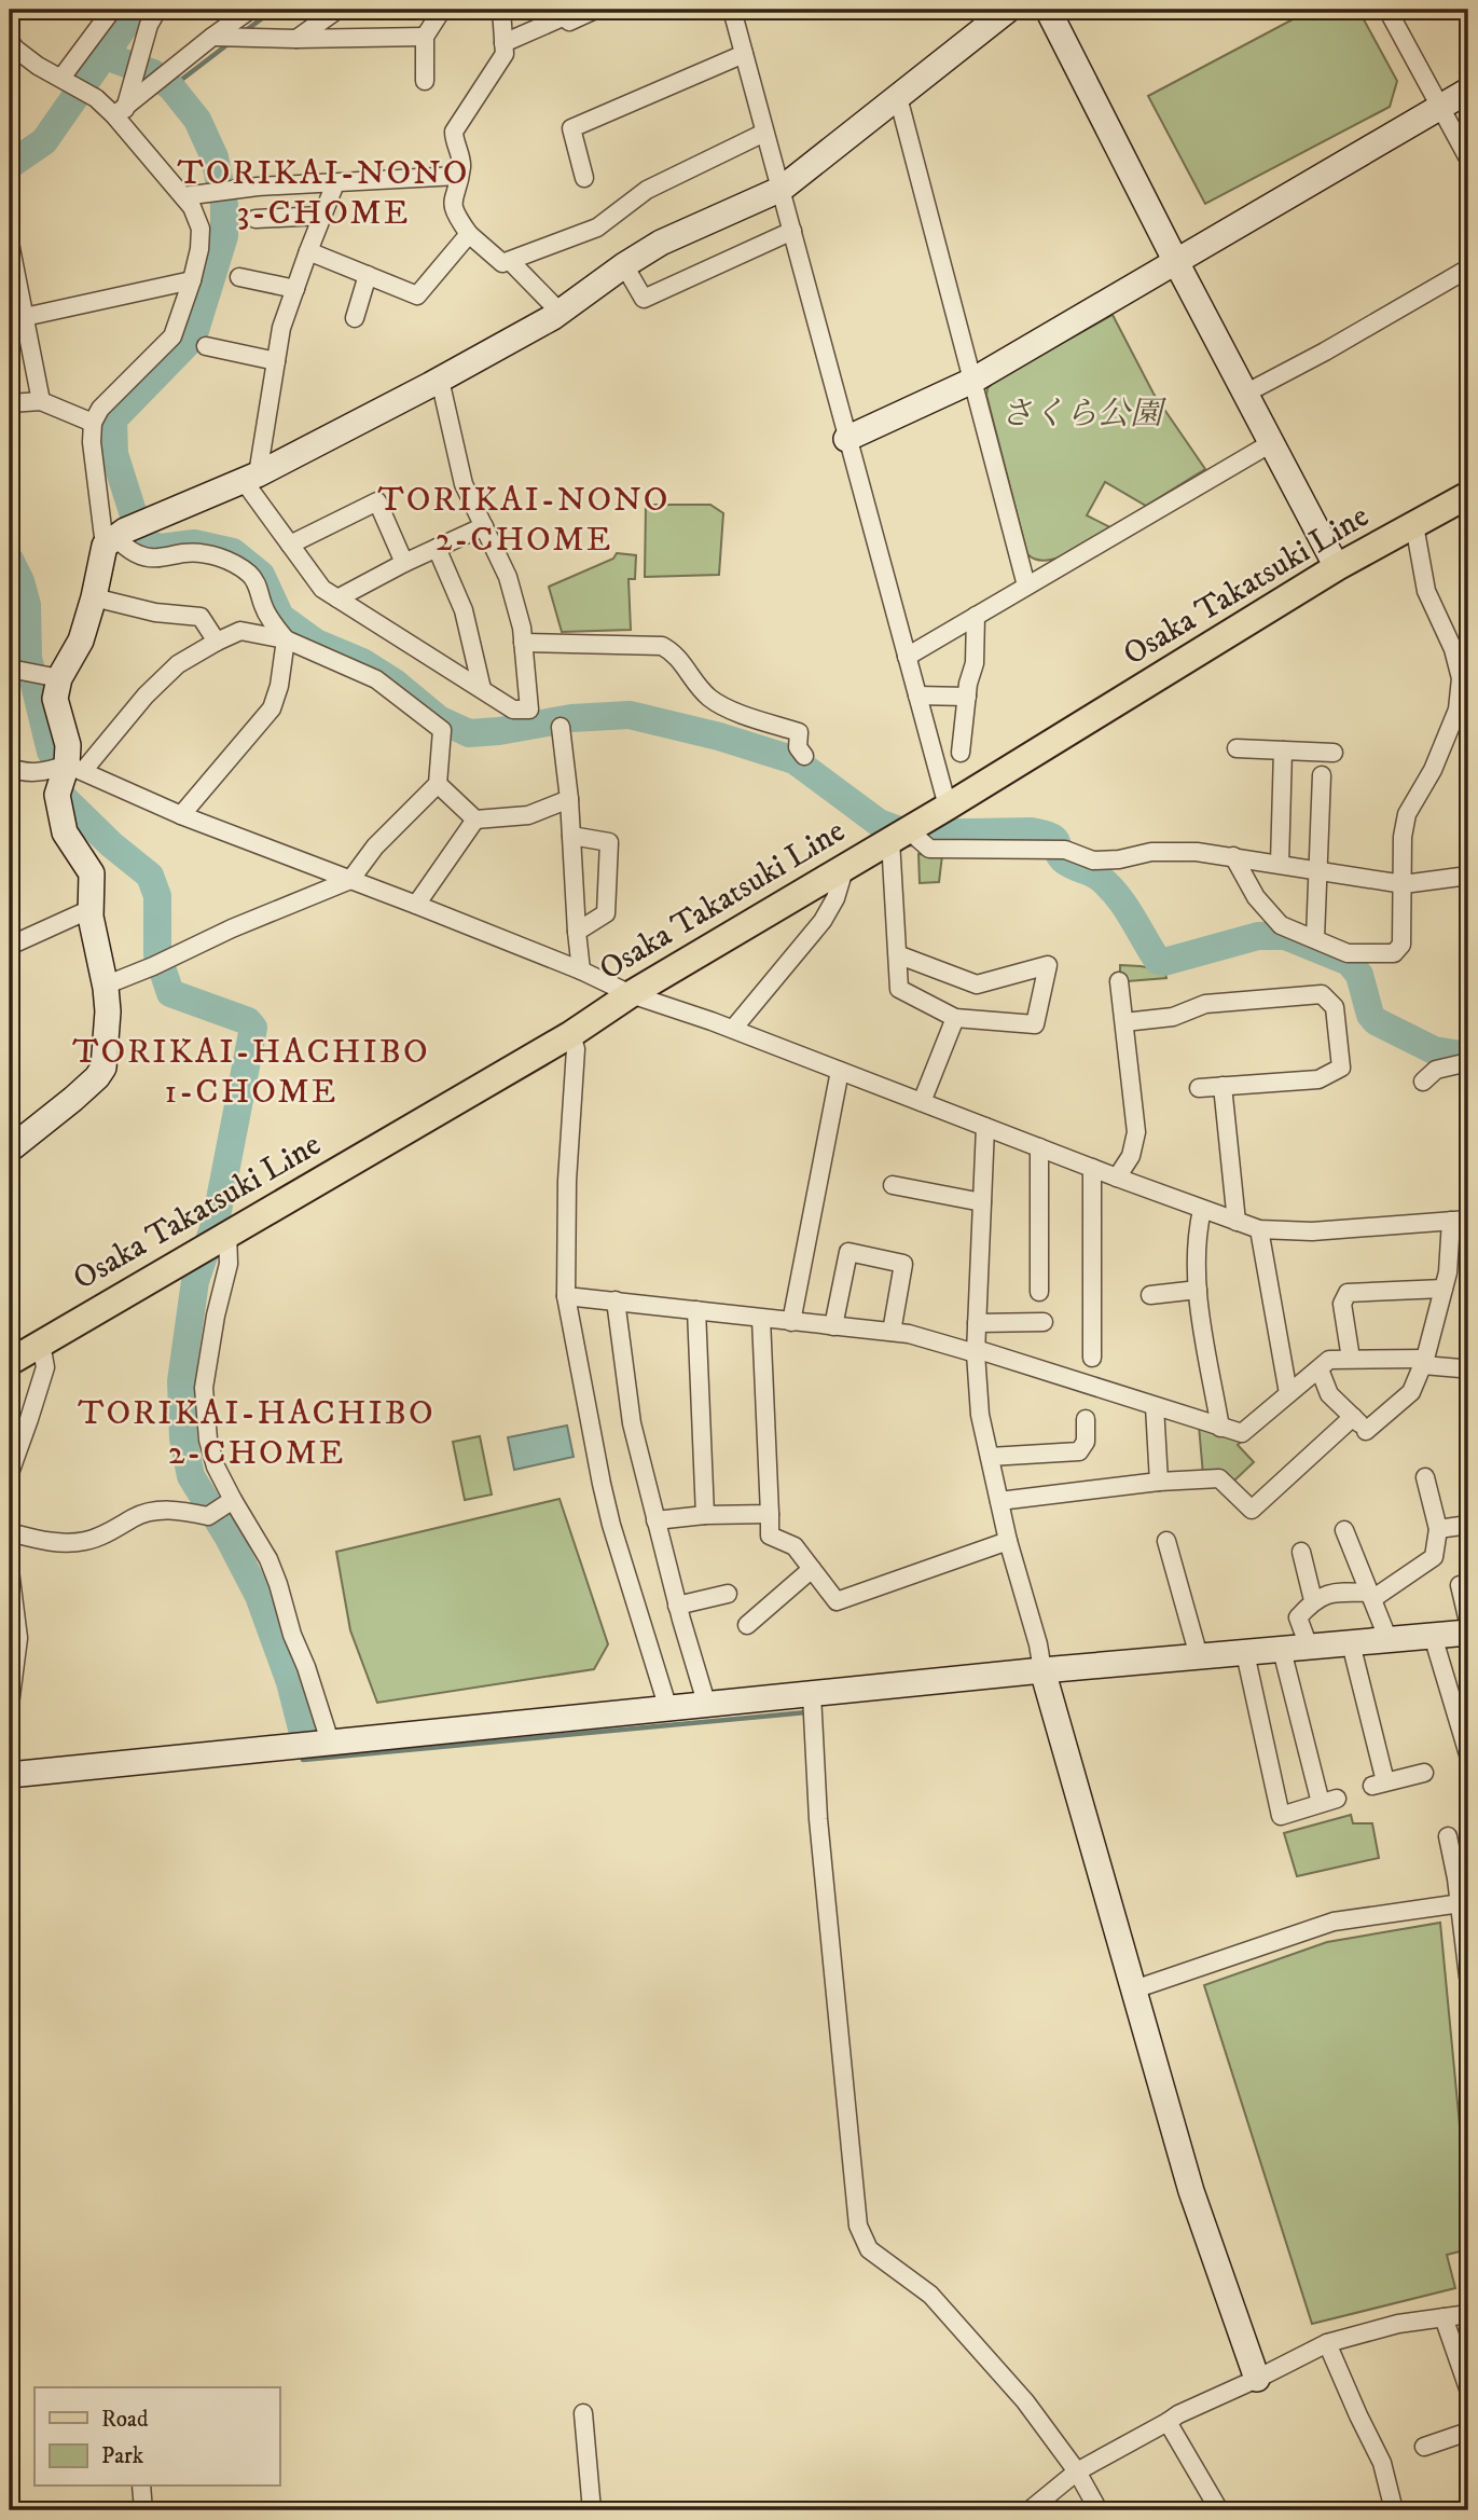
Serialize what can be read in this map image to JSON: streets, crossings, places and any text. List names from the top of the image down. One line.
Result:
{"streets":{"main road":["Osaka Takatsuki Line"]},"districts":["TORIKAI-NONO 3-CHOME","TORIKAI-NONO 2-CHOME","TORIKAI-HACHIBO 1-CHOME","TORIKAI-HACHIBO 2-CHOME"],"parks":["さくら公園"],"legend":["Road","Park"]}
